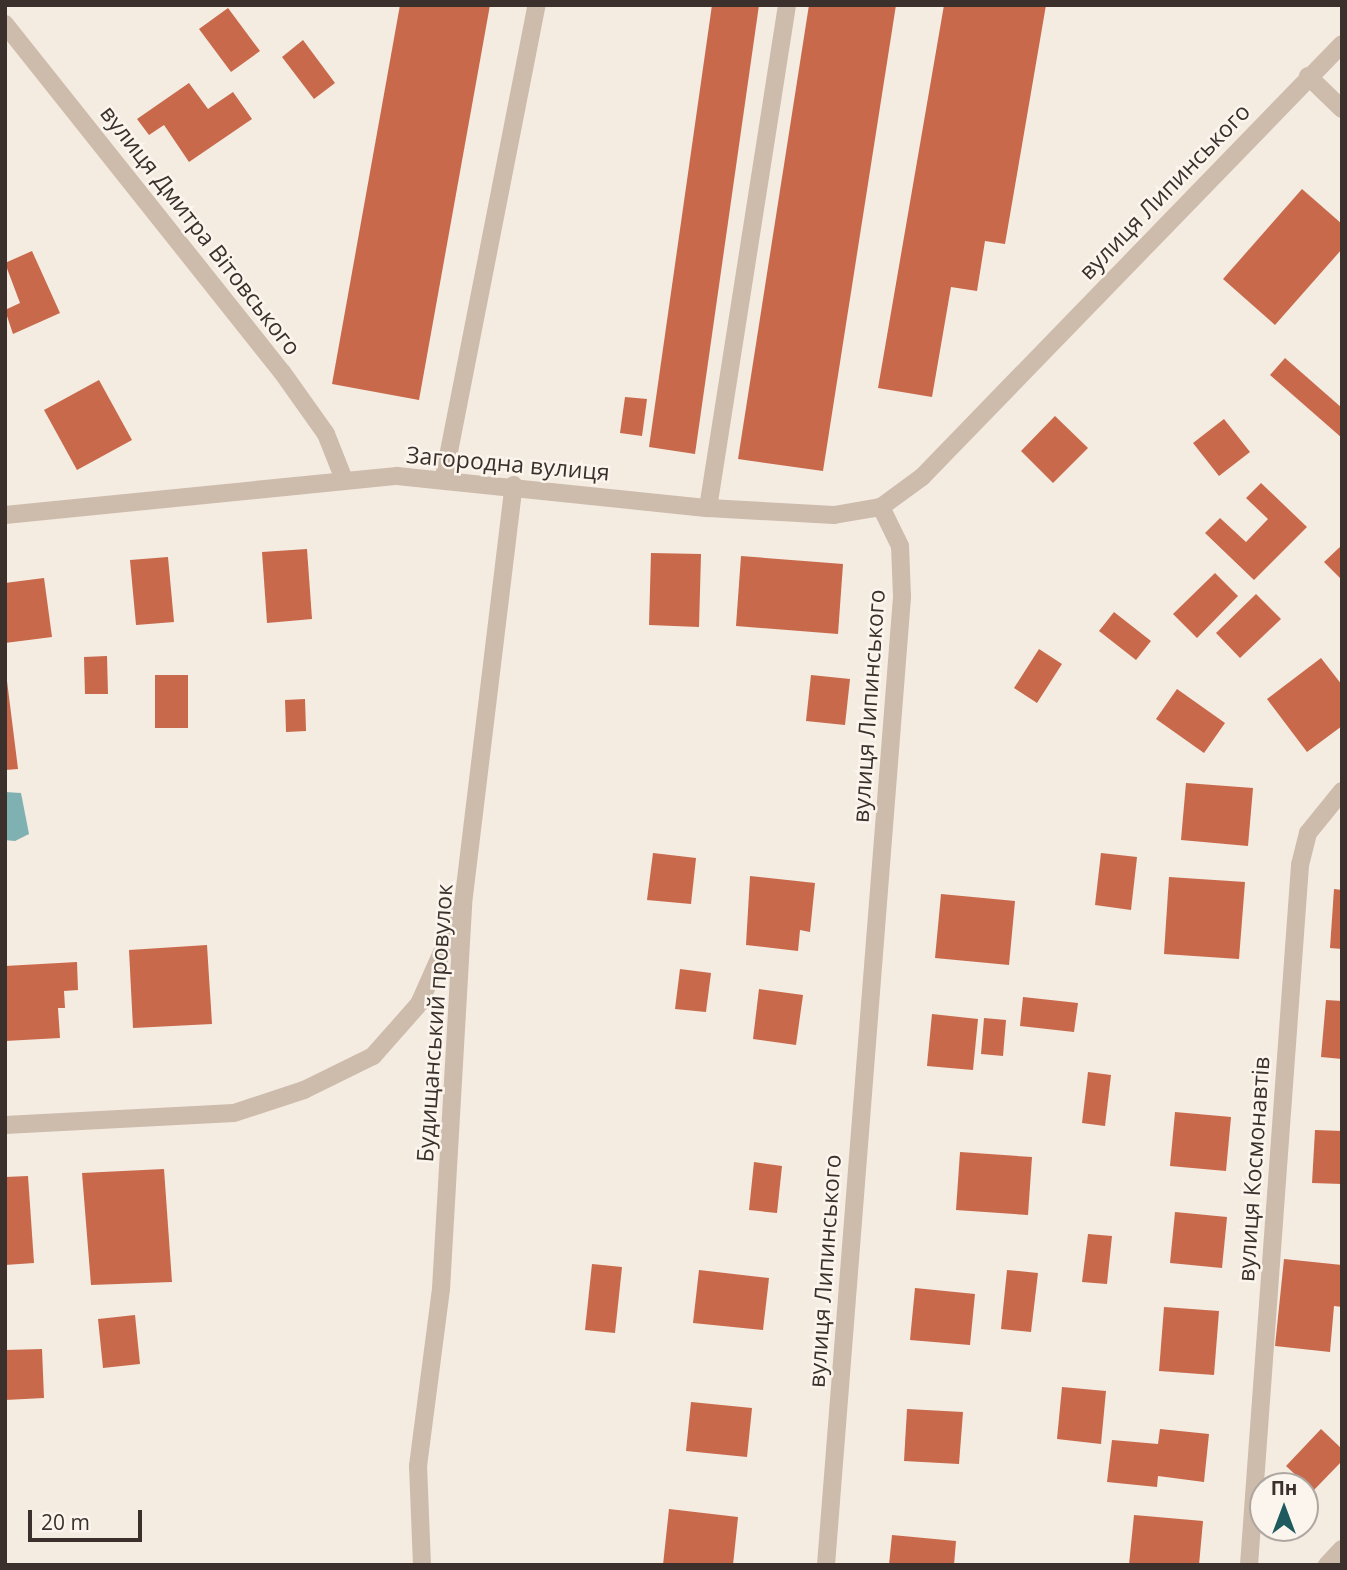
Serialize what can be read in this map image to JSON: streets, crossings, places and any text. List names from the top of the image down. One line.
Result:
{"streets":{"street":["вулиця Липинського","вулиця Дмитра Вітовського","Загородна вулиця","Будищанський провулок","вулиця Космонавтів"]},"crossings":[["вулиця Липинського","Загородна вулиця"],["вулиця Дмитра Вітовського","Загородна вулиця"],["Загородна вулиця","Будищанський провулок"]],"scale_bar":"20 m","north":"top"}
